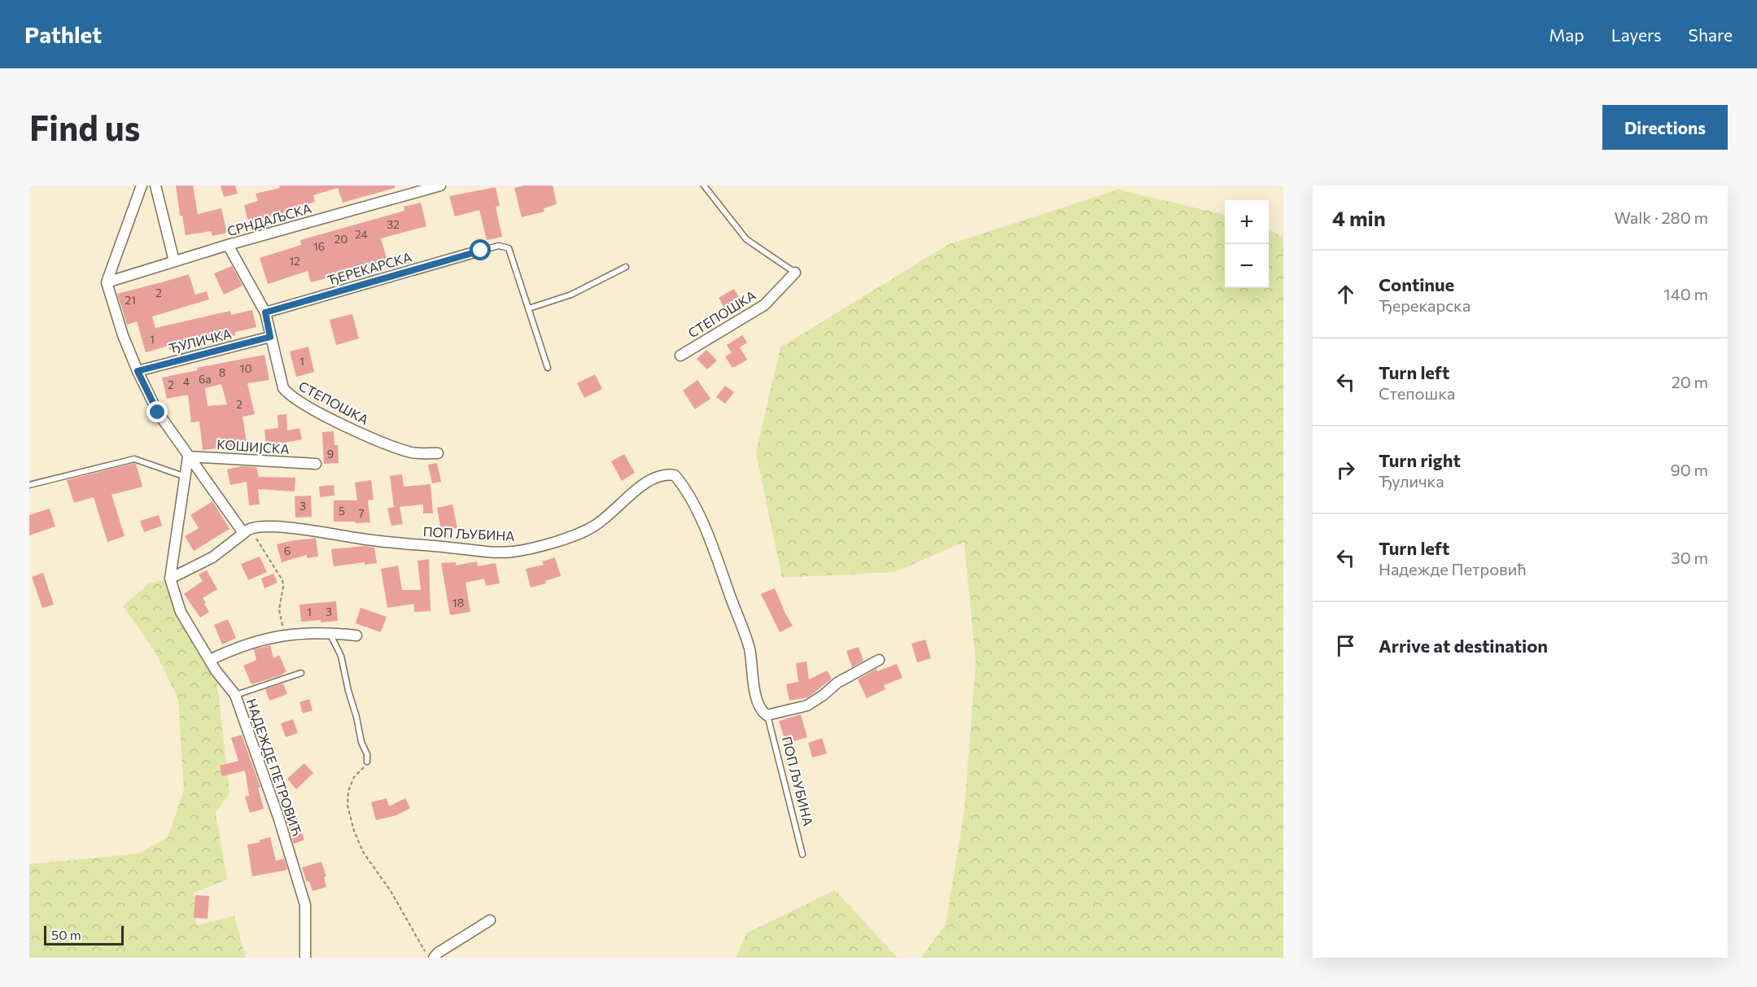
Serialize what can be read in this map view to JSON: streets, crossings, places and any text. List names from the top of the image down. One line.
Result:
{"streets":{"street":["СРНДАЉСКА","ЂЕРЕКАРСКА","СТЕПОШКА","ЂУЛИЧКА","КОШИЈСКА","ПОП ЉУБИНА","НАДЕЖДЕ ПЕТРОВИЋ"]},"crossings":[["СРНДАЉСКА","СТЕПОШКА"],["ЂЕРЕКАРСКА","СТЕПОШКА"],["СТЕПОШКА","ЂУЛИЧКА"],["КОШИЈСКА","НАДЕЖДЕ ПЕТРОВИЋ"]],"house_numbers":["32","24","20","16","12","2","21","1","1","10","8","6a","4","2","2","9","3","5","7","6","18","1","3"],"scale_bar":"50 m","page":{"header":"Pathlet","nav":["Map","Layers","Share"],"buttons":"Directions","title":"Find us","heading":["4 min","Walk · 280 m"],"map_buttons":["+","−"],"list":[["Continue","Ђерекарска","140 m"],["Turn left","Степошка","20 m"],["Turn right","Ђуличка","90 m"],["Turn left","Надежде Петровић","30 m"],"Arrive at destination"],"scale":"50 m"}}
